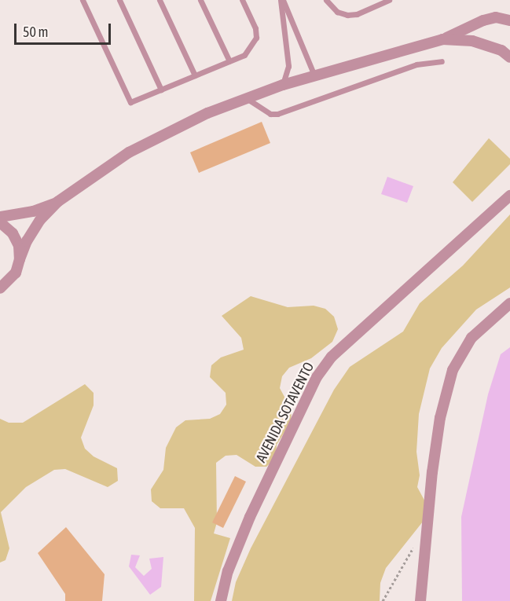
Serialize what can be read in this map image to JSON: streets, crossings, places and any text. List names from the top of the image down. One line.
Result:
{"streets":{"street":["AVENIDA SOTAVENTO"]},"scale_bar":"50 m"}
